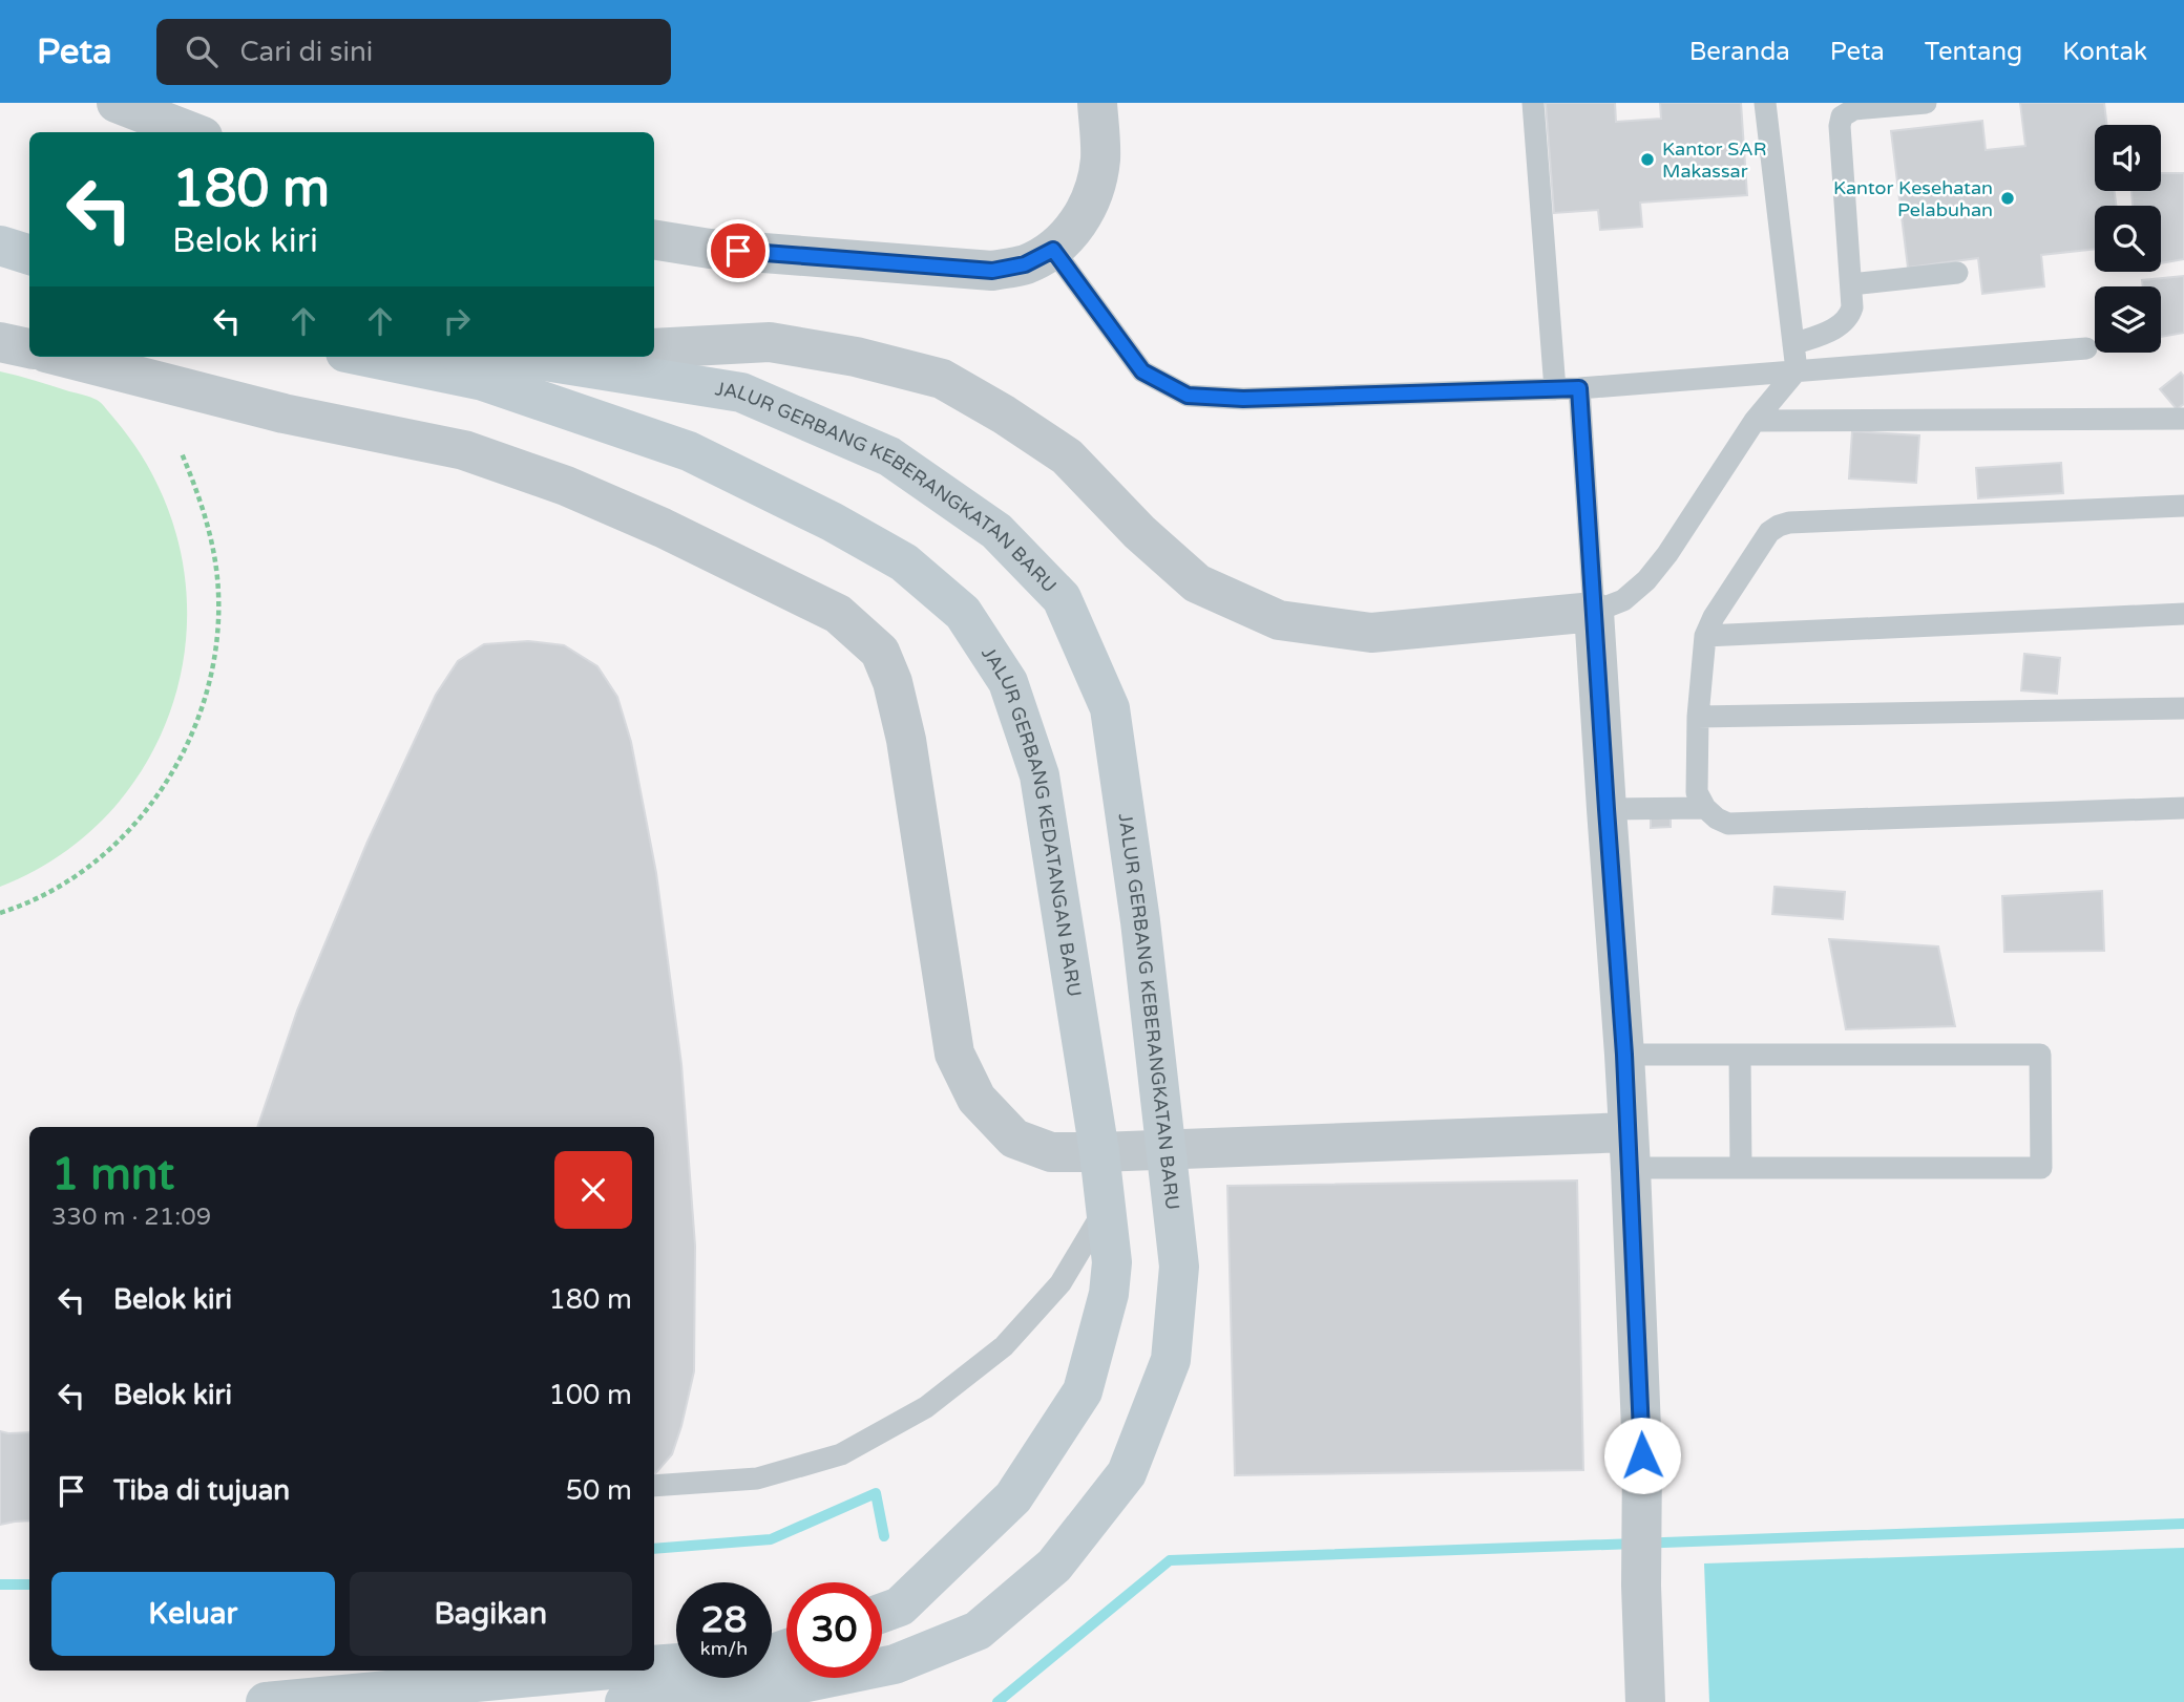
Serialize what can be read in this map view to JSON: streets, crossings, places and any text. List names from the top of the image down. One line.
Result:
{"streets":{"street":["JALUR GERBANG KEBERANGKATAN BARU","JALUR GERBANG KEDATANGAN BARU"]},"places":["Kantor SAR Makassar","Kantor Kesehatan Pelabuhan"],"page":{"header":"Peta","search":"Cari di sini","nav":["Beranda","Peta","Tentang","Kontak"],"turn":["180 m","Belok kiri"],"heading":["1 mnt","330 m · 21:09"],"list":[{"name":"Belok kiri","value":"180 m"},{"name":"Belok kiri","value":"100 m"},{"name":"Tiba di tujuan","value":"50 m"}],"buttons":["Keluar","Bagikan"],"speed":"28 km/h","limit":"30"}}
